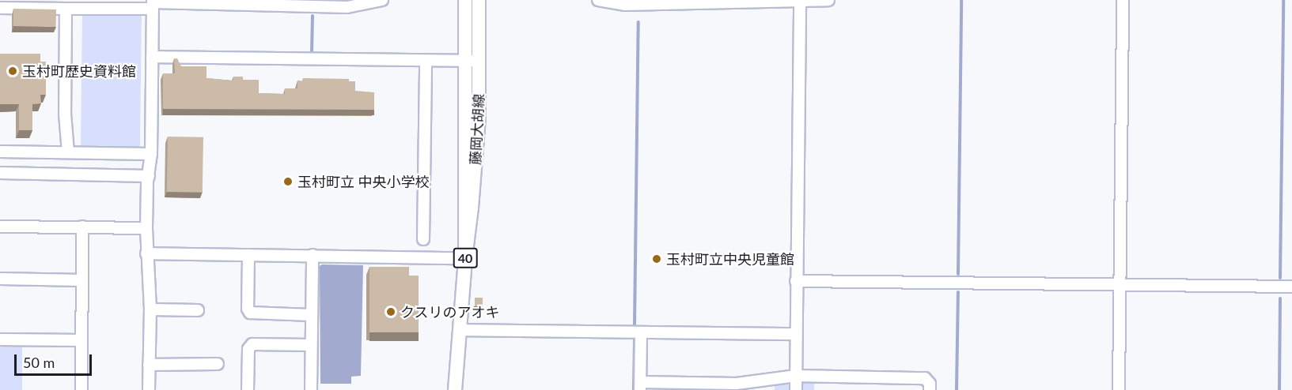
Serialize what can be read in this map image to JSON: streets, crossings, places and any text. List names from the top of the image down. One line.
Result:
{"streets":{"main road":["藤岡大胡線","40"]},"places":["玉村町歴史資料館","玉村町立 中央小学校","玉村町立中央児童館","クスリのアオキ"],"scale_bar":"50 m"}
